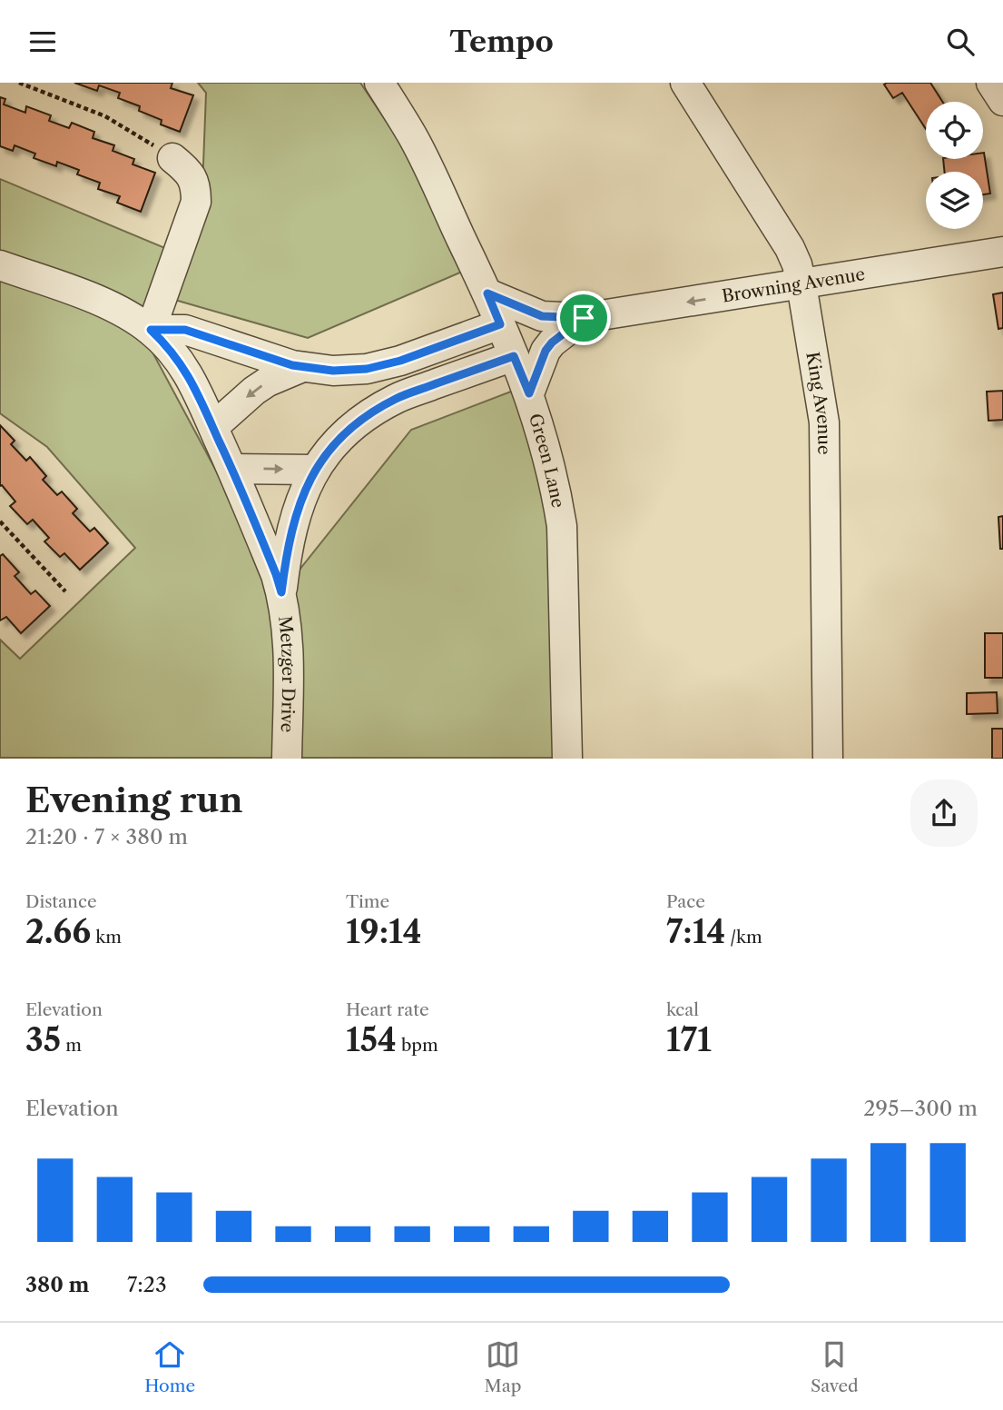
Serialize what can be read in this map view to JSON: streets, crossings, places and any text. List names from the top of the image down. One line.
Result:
{"streets":{"street":["Browning Avenue","King Avenue","Green Lane","Metzger Drive"]},"crossings":[["Browning Avenue","King Avenue"],["Browning Avenue","Green Lane"]],"one_way":["Browning Avenue"],"page":{"header":"Tempo","heading":["Evening run","21:20 · 7 × 380 m"],"stats":[["Distance","2.66 km"],["Time","19:14"],["Pace","7:14 /km"],["Elevation","35 m"],["Heart rate","154 bpm"],["kcal","171"]],"chart":["Elevation","295–300 m"],"list":[{"name":"380 m","note":"7:23"}],"tabs":["Home","Map","Saved"]}}
